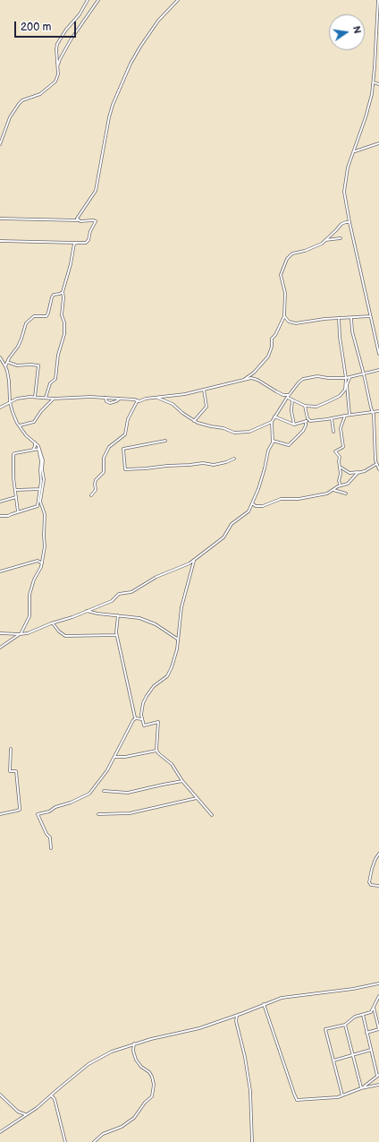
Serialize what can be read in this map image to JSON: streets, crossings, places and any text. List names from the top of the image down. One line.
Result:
{"scale_bar":"200 m","north":"right"}
